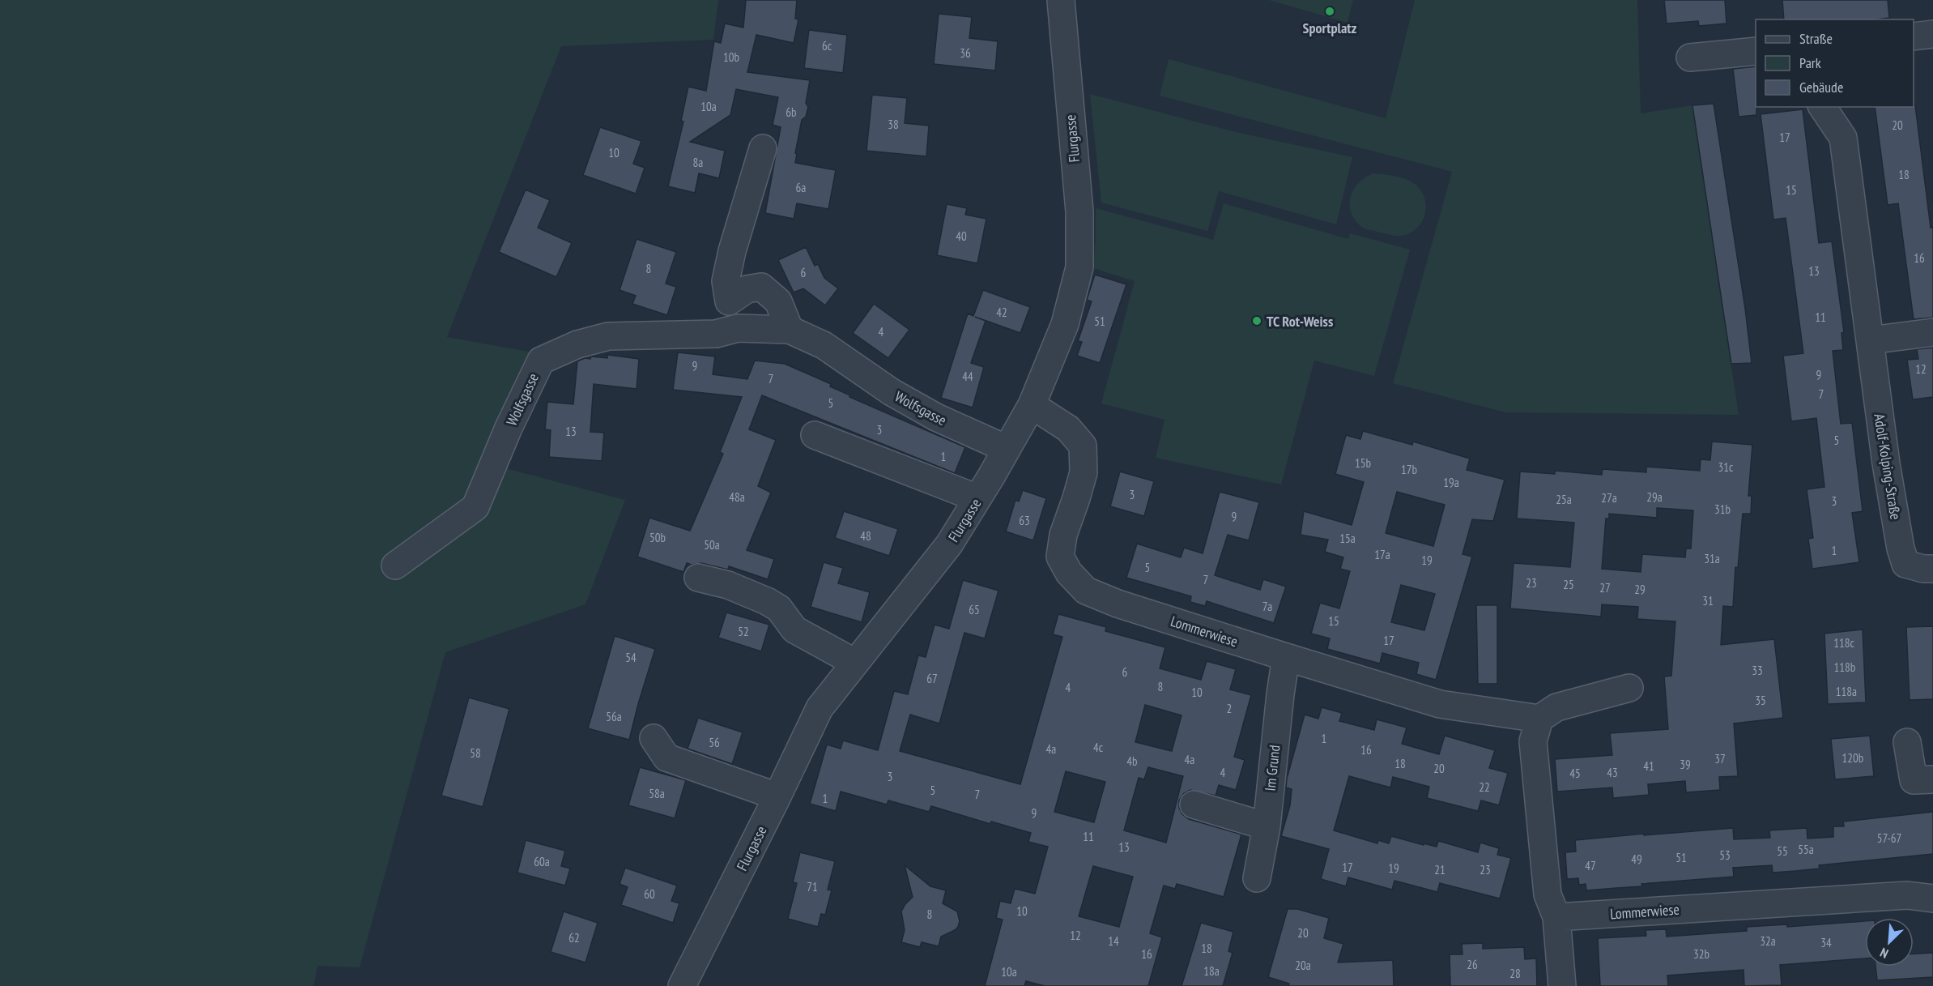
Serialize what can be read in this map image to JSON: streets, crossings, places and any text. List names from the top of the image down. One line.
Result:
{"streets":{"street":["Flurgasse","Wolfsgasse","Adolf-Kolping-Straße","Lommerwiese","Im Grund"]},"crossings":[["Flurgasse","Wolfsgasse"],["Flurgasse","Lommerwiese"],["Lommerwiese","Im Grund"]],"places":["Sportplatz","TC Rot-Weiss"],"house_numbers":["6c","36","10b","10a","6b","38","20","17","10","8a","18","6a","15","40","16","8","13","6","42","11","51","4","9","12","9","44","7","7","5","3","13","5","1","15b","31c","17b","19a","3","48a","29a","27a","25a","3","31b","9","63","48","50b","15a","50a","1","17a","31a","19","5","7","23","25","27","29","31","7a","65","15","52","17","118c","54","118b","33","6","67","8","4","118a","10","35","2","56a","1","56","4c","4a","16","58","120b","37","4a","4b","18","39","41","20","4","43","45","3","22","5","58a","7","1","9","11","57-67","13","55a","55","53","51","49","60a","47","17","19","21","23","71","60","10","8","20","12","62","14","32a","34","18","16","32b","26","20a","18a","10a","28"],"legend":["Straße","Park","Gebäude"],"north":"bottom left"}
